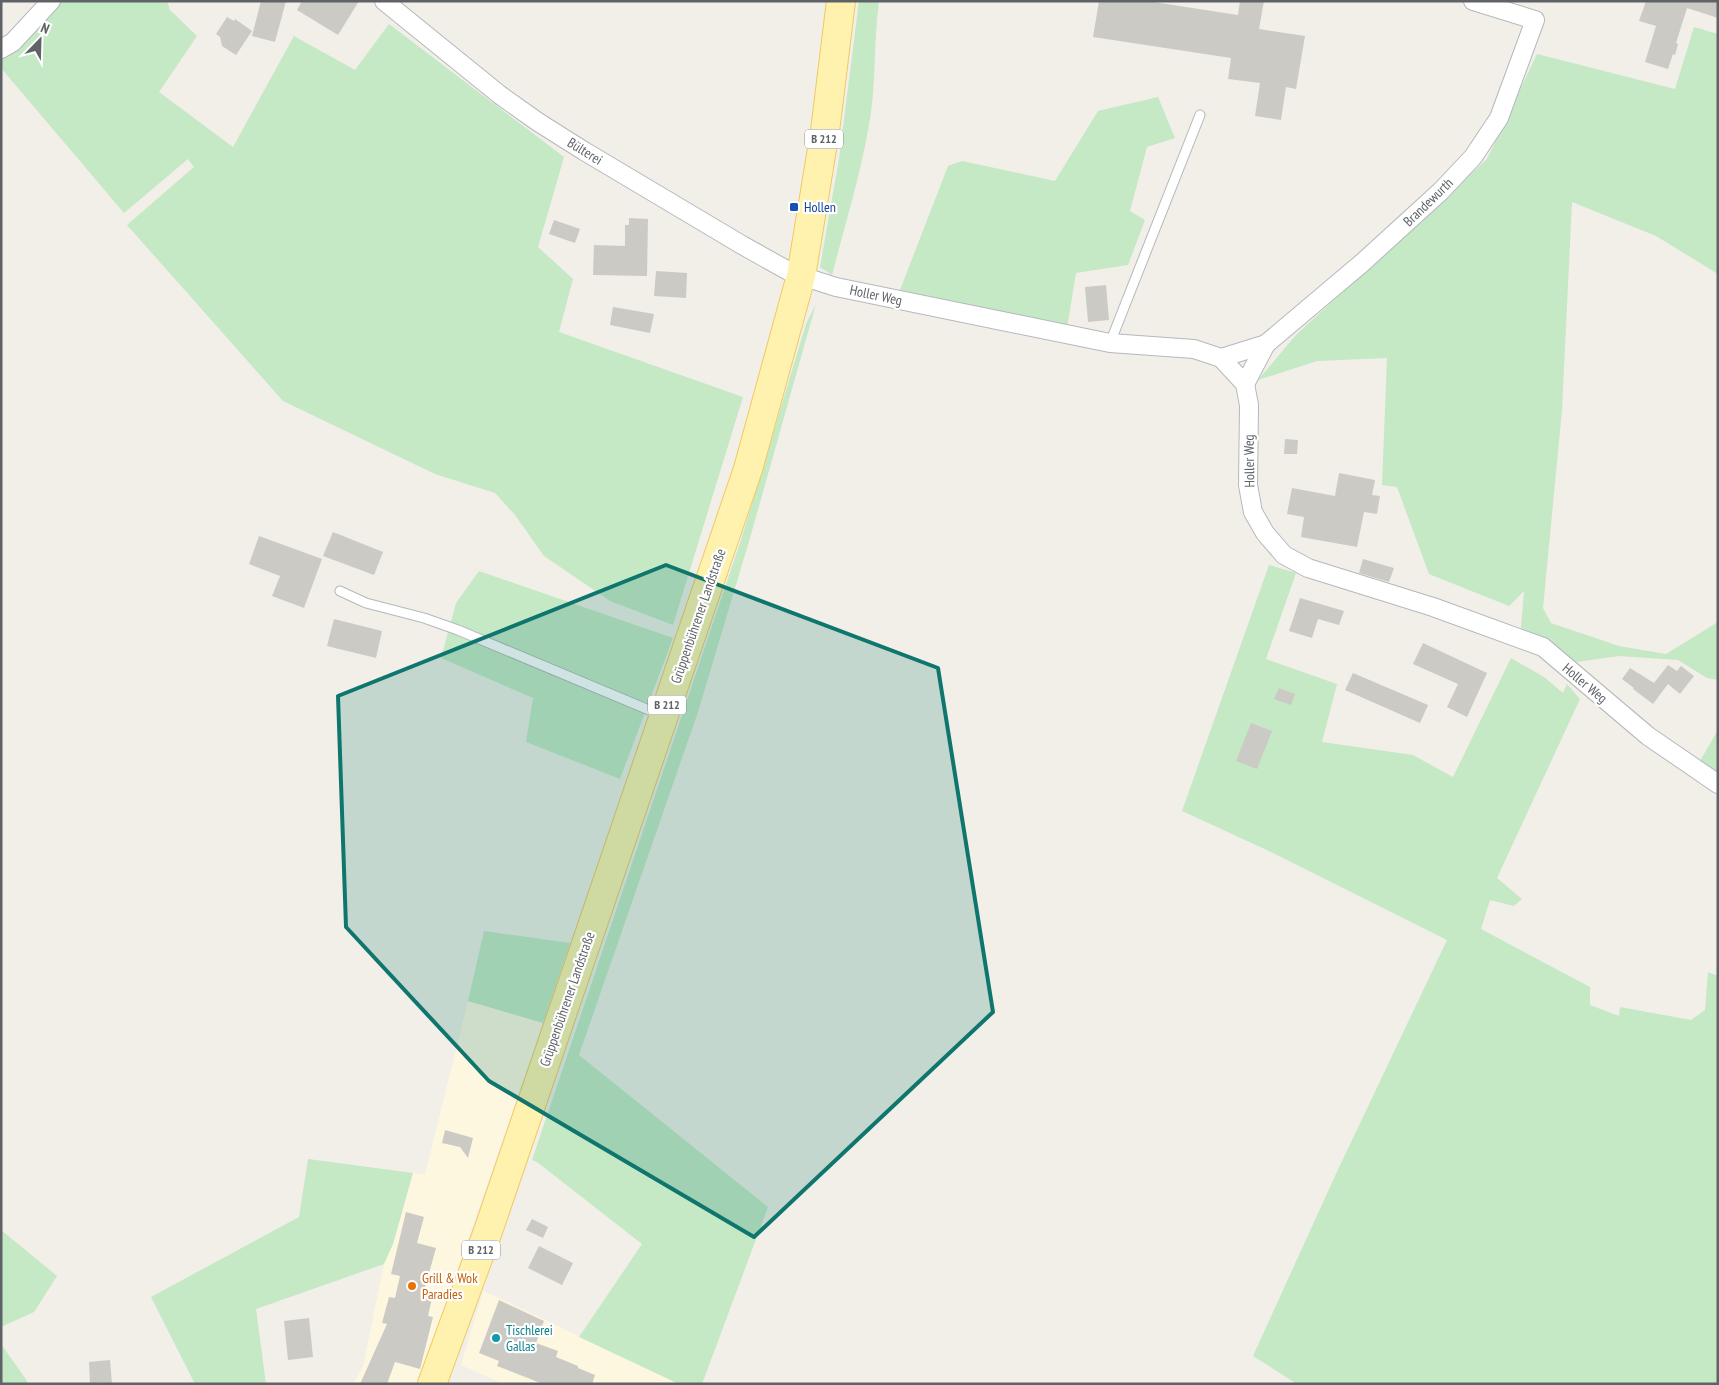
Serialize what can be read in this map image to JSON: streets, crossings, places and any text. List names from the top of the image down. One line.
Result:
{"streets":{"main road":["B 212","Grüppenbührener Landstraße"],"street":["Bülterei","Brandewurth","Holler Weg"]},"crossings":[["Bülterei","Holler Weg"],["Bülterei","Grüppenbührener Landstraße"],["Brandewurth","Holler Weg"],["Holler Weg","Grüppenbührener Landstraße"]],"places":{"transit":["Hollen"],"other":["Grill & Wok Paradies","Tischlerei Gallas"]},"north":"top right"}
